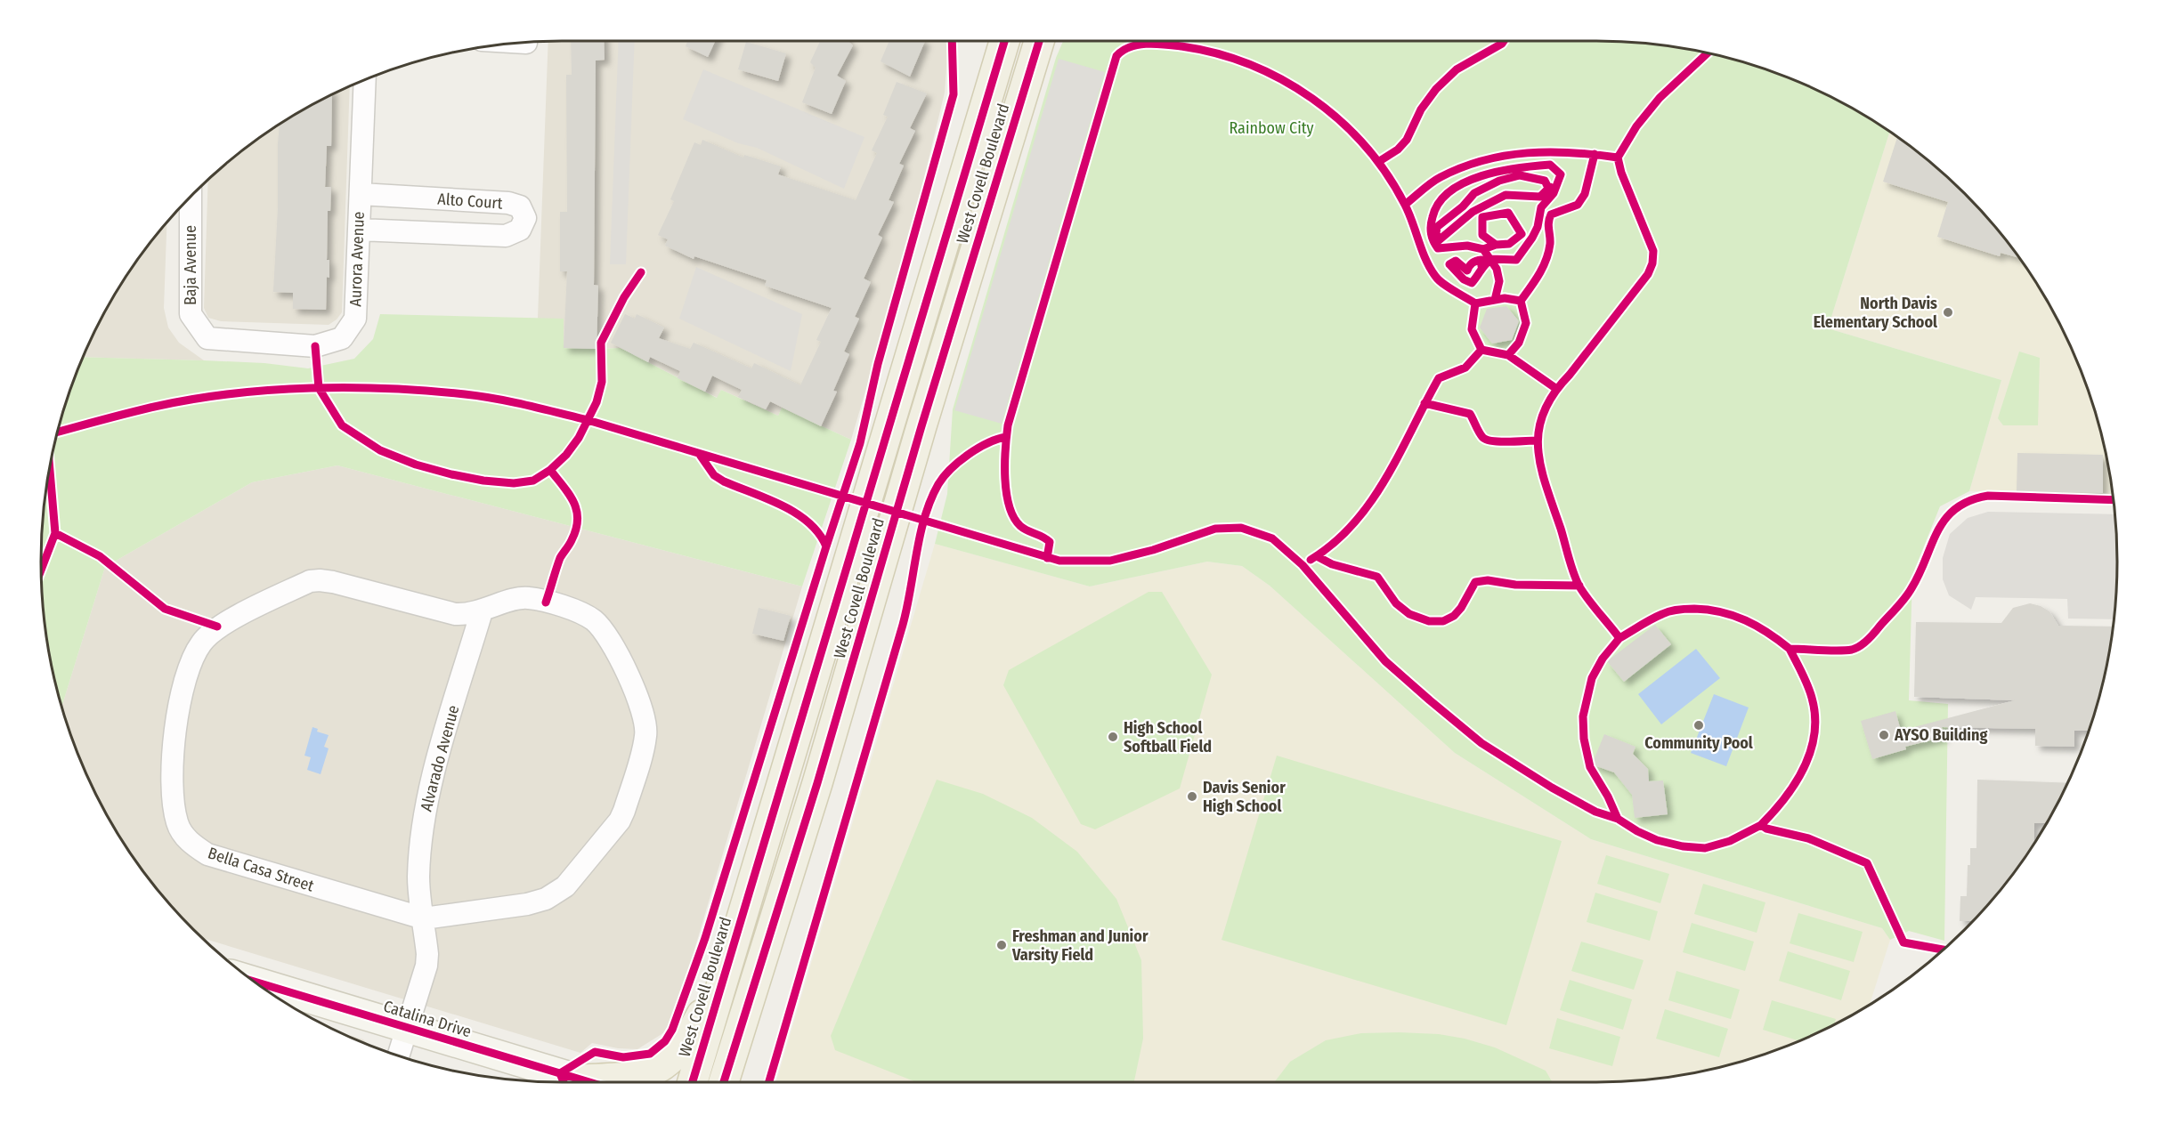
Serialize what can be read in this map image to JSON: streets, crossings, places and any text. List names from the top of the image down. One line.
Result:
{"streets":{"main road":["West Covell Boulevard"],"street":["Alto Court","Aurora Avenue","Baja Avenue","Alvarado Avenue","Bella Casa Street","Catalina Drive"]},"crossings":[["Alto Court","Aurora Avenue"],["Aurora Avenue","Baja Avenue"],["Alvarado Avenue","Bella Casa Street"],["Alvarado Avenue","Catalina Drive"]],"parks":["Rainbow City"],"places":["North Davis Elementary School","Community Pool","AYSO Building","High School Softball Field","Davis Senior High School","Freshman and Junior Varsity Field"]}
